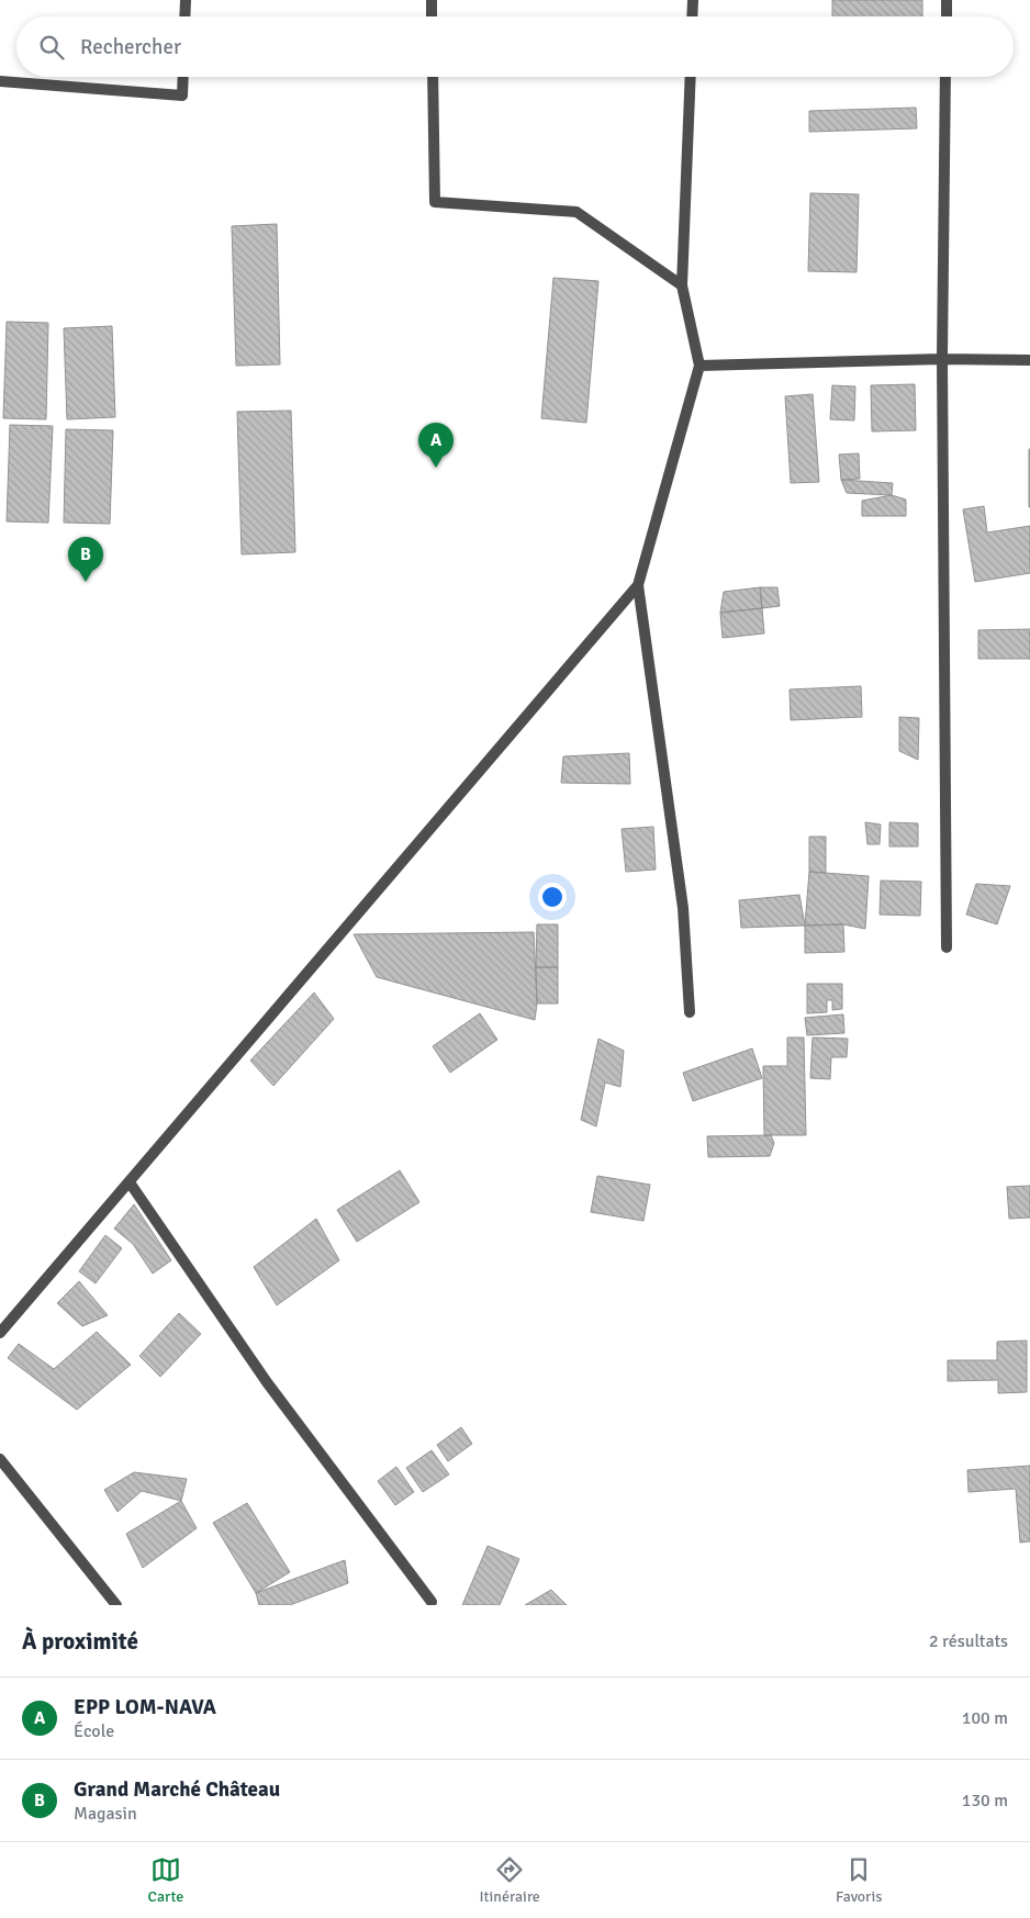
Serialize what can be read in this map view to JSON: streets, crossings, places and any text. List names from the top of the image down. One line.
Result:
{"page":{"search":"Rechercher","pins":["A","B"],"heading":["À proximité","2 résultats"],"list":[{"mark":"A","name":"EPP LOM-NAVA","note":"École","value":"100 m"},{"mark":"B","name":"Grand Marché Château","note":"Magasin","value":"130 m"}],"nav":["Carte","Itinéraire","Favoris"]}}
